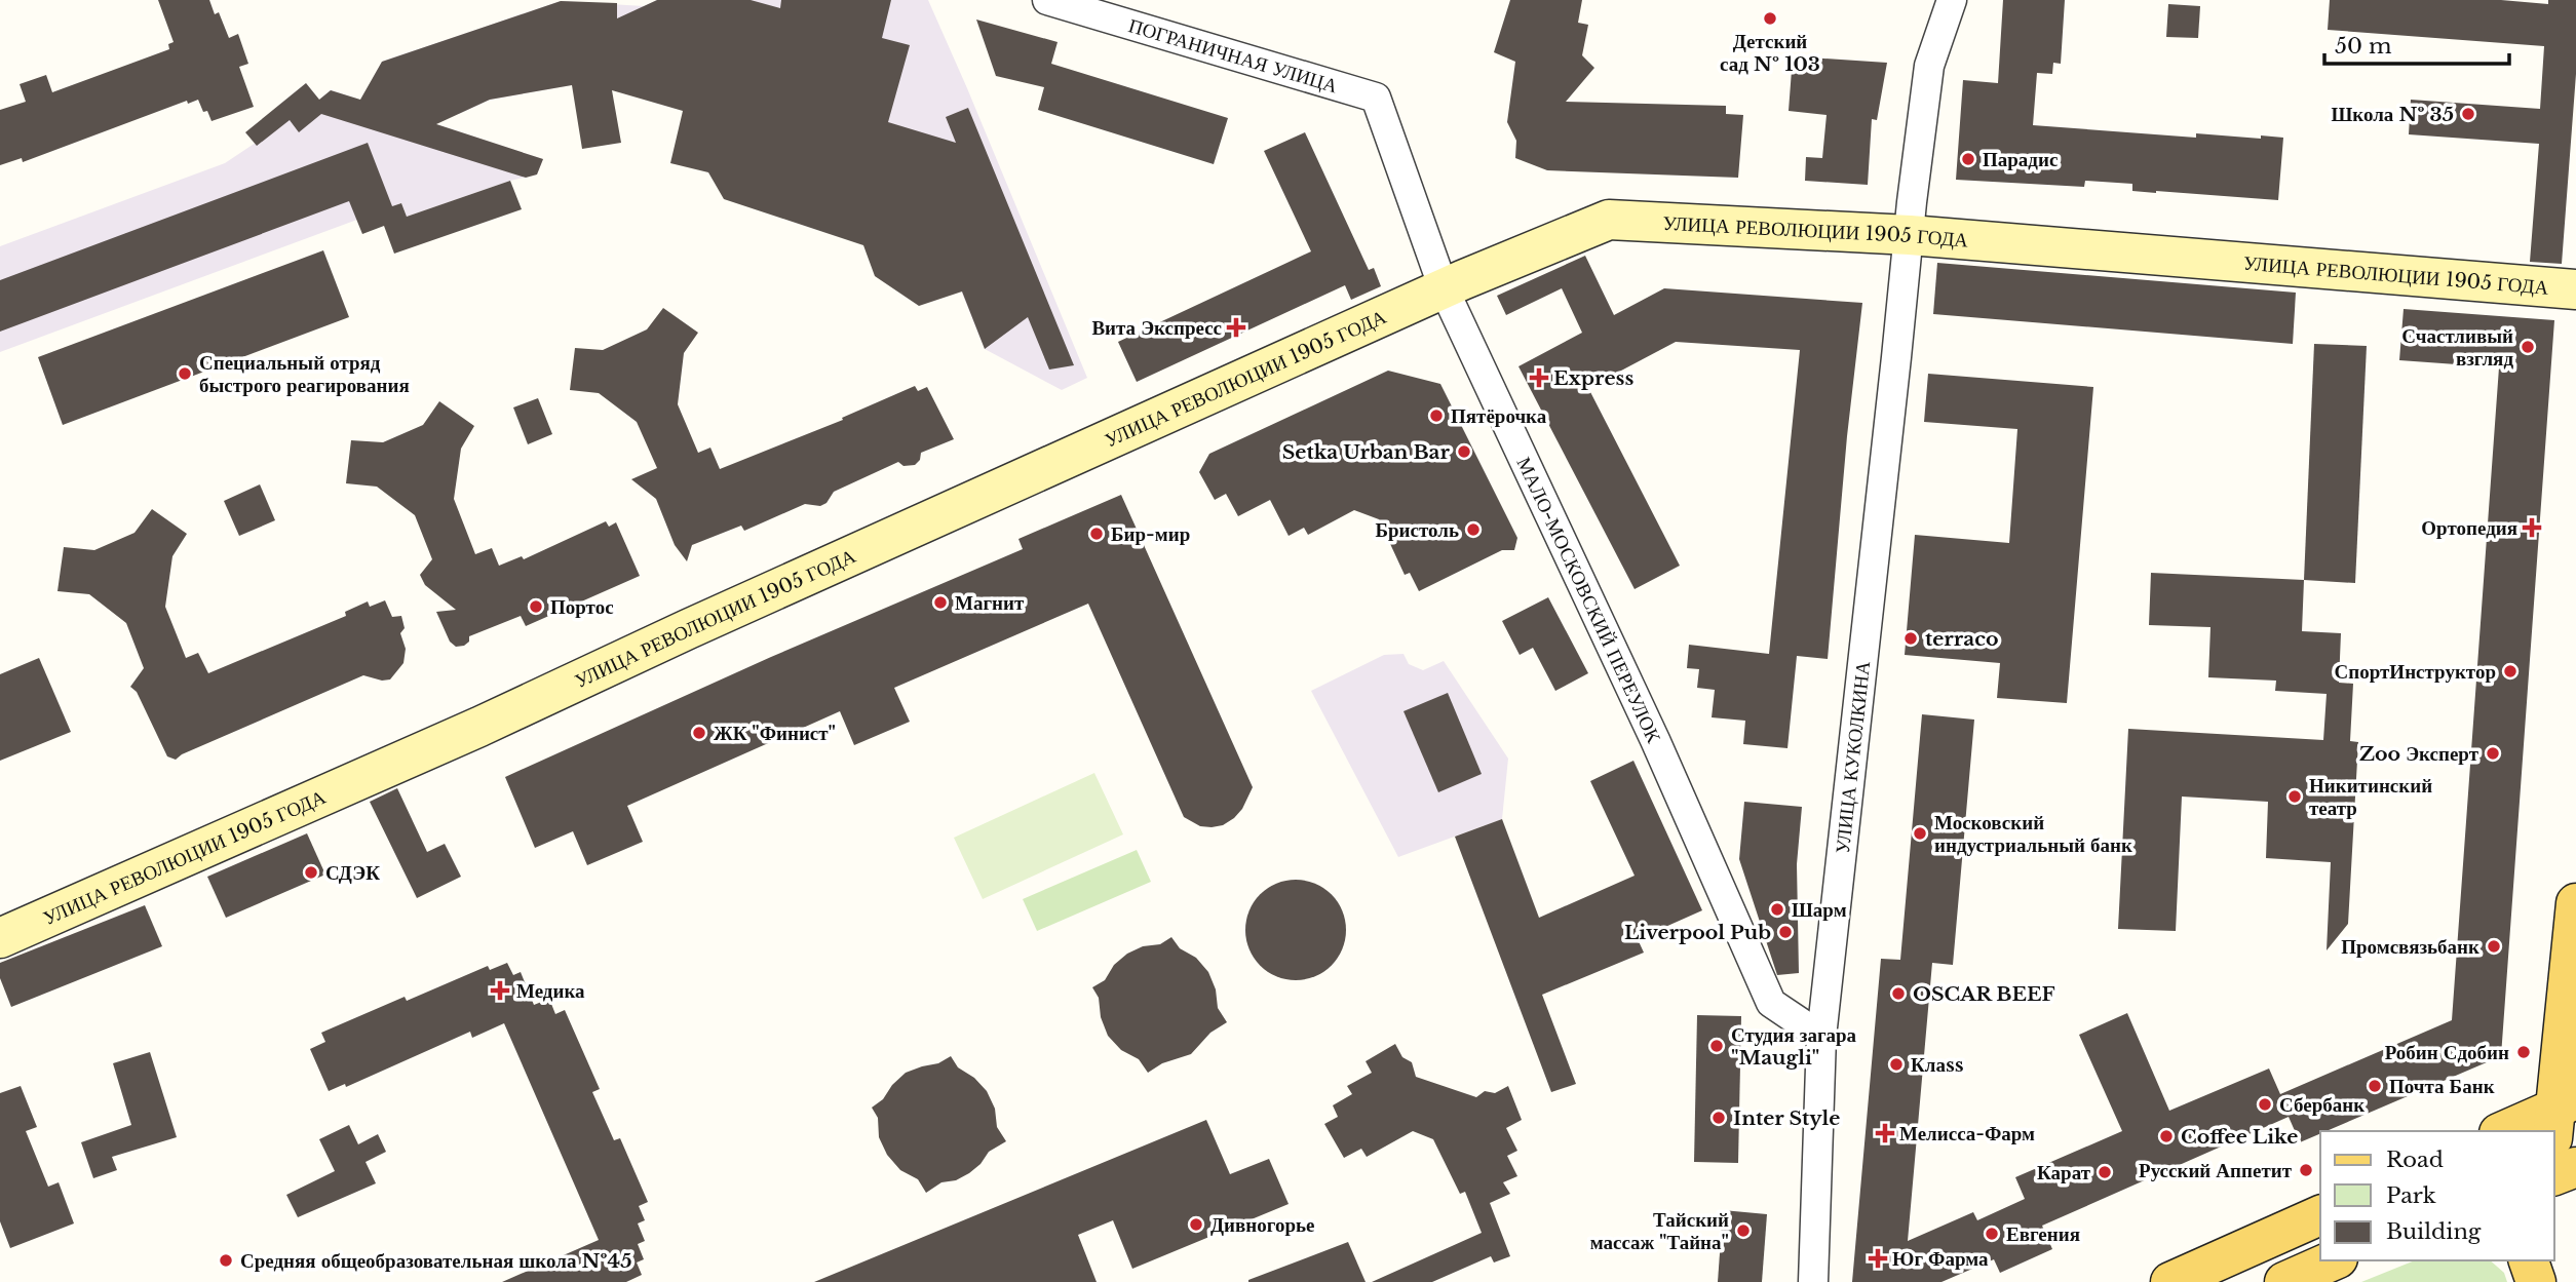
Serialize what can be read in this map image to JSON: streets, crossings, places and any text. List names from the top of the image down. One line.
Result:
{"streets":{"street":["ПОГРАНИЧНАЯ УЛИЦА","УЛИЦА РЕВОЛЮЦИИ 1905 ГОДА","МАЛО-МОСКОВСКИЙ ПЕРЕУЛОК","УЛИЦА КУКОЛКИНА"]},"crossings":[["ПОГРАНИЧНАЯ УЛИЦА","МАЛО-МОСКОВСКИЙ ПЕРЕУЛОК"],["УЛИЦА РЕВОЛЮЦИИ 1905 ГОДА","МАЛО-МОСКОВСКИЙ ПЕРЕУЛОК"],["УЛИЦА РЕВОЛЮЦИИ 1905 ГОДА","УЛИЦА КУКОЛКИНА"],["МАЛО-МОСКОВСКИЙ ПЕРЕУЛОК","УЛИЦА КУКОЛКИНА"]],"places":{"other":["Детский сад № 103","Школа № 35","Парадис","Счастливый взгляд","Специальный отряд быстрого реагирования","Пятёрочка","Setka Urban Bar","Бристоль","Бир-мир","Магнит","Портос","terraco","СпортИнструктор","ЖК \"Финист\"","Zoo Эксперт","Никитинский театр","Московский индустриальный банк","СДЭК","Шарм","Liverpool Pub","Промсвязьбанк","OSCAR BEEF","Студия загара \"Maugli\"","Робин Сдобин","Клаss","Почта Банк","Сбербанк","Inter Style","Coffee Like","Русский Аппетит","Карат","Дивногорье","Тайский массаж \"Тайна\"","Евгения","Средняя общеобразовательная школа №45"],"health":["Вита Экспресс","Express","Ортопедия","Медика","Мелисса-Фарм","Юг Фарма"]},"legend":["Road","Park","Building"],"scale_bar":"50 m"}
